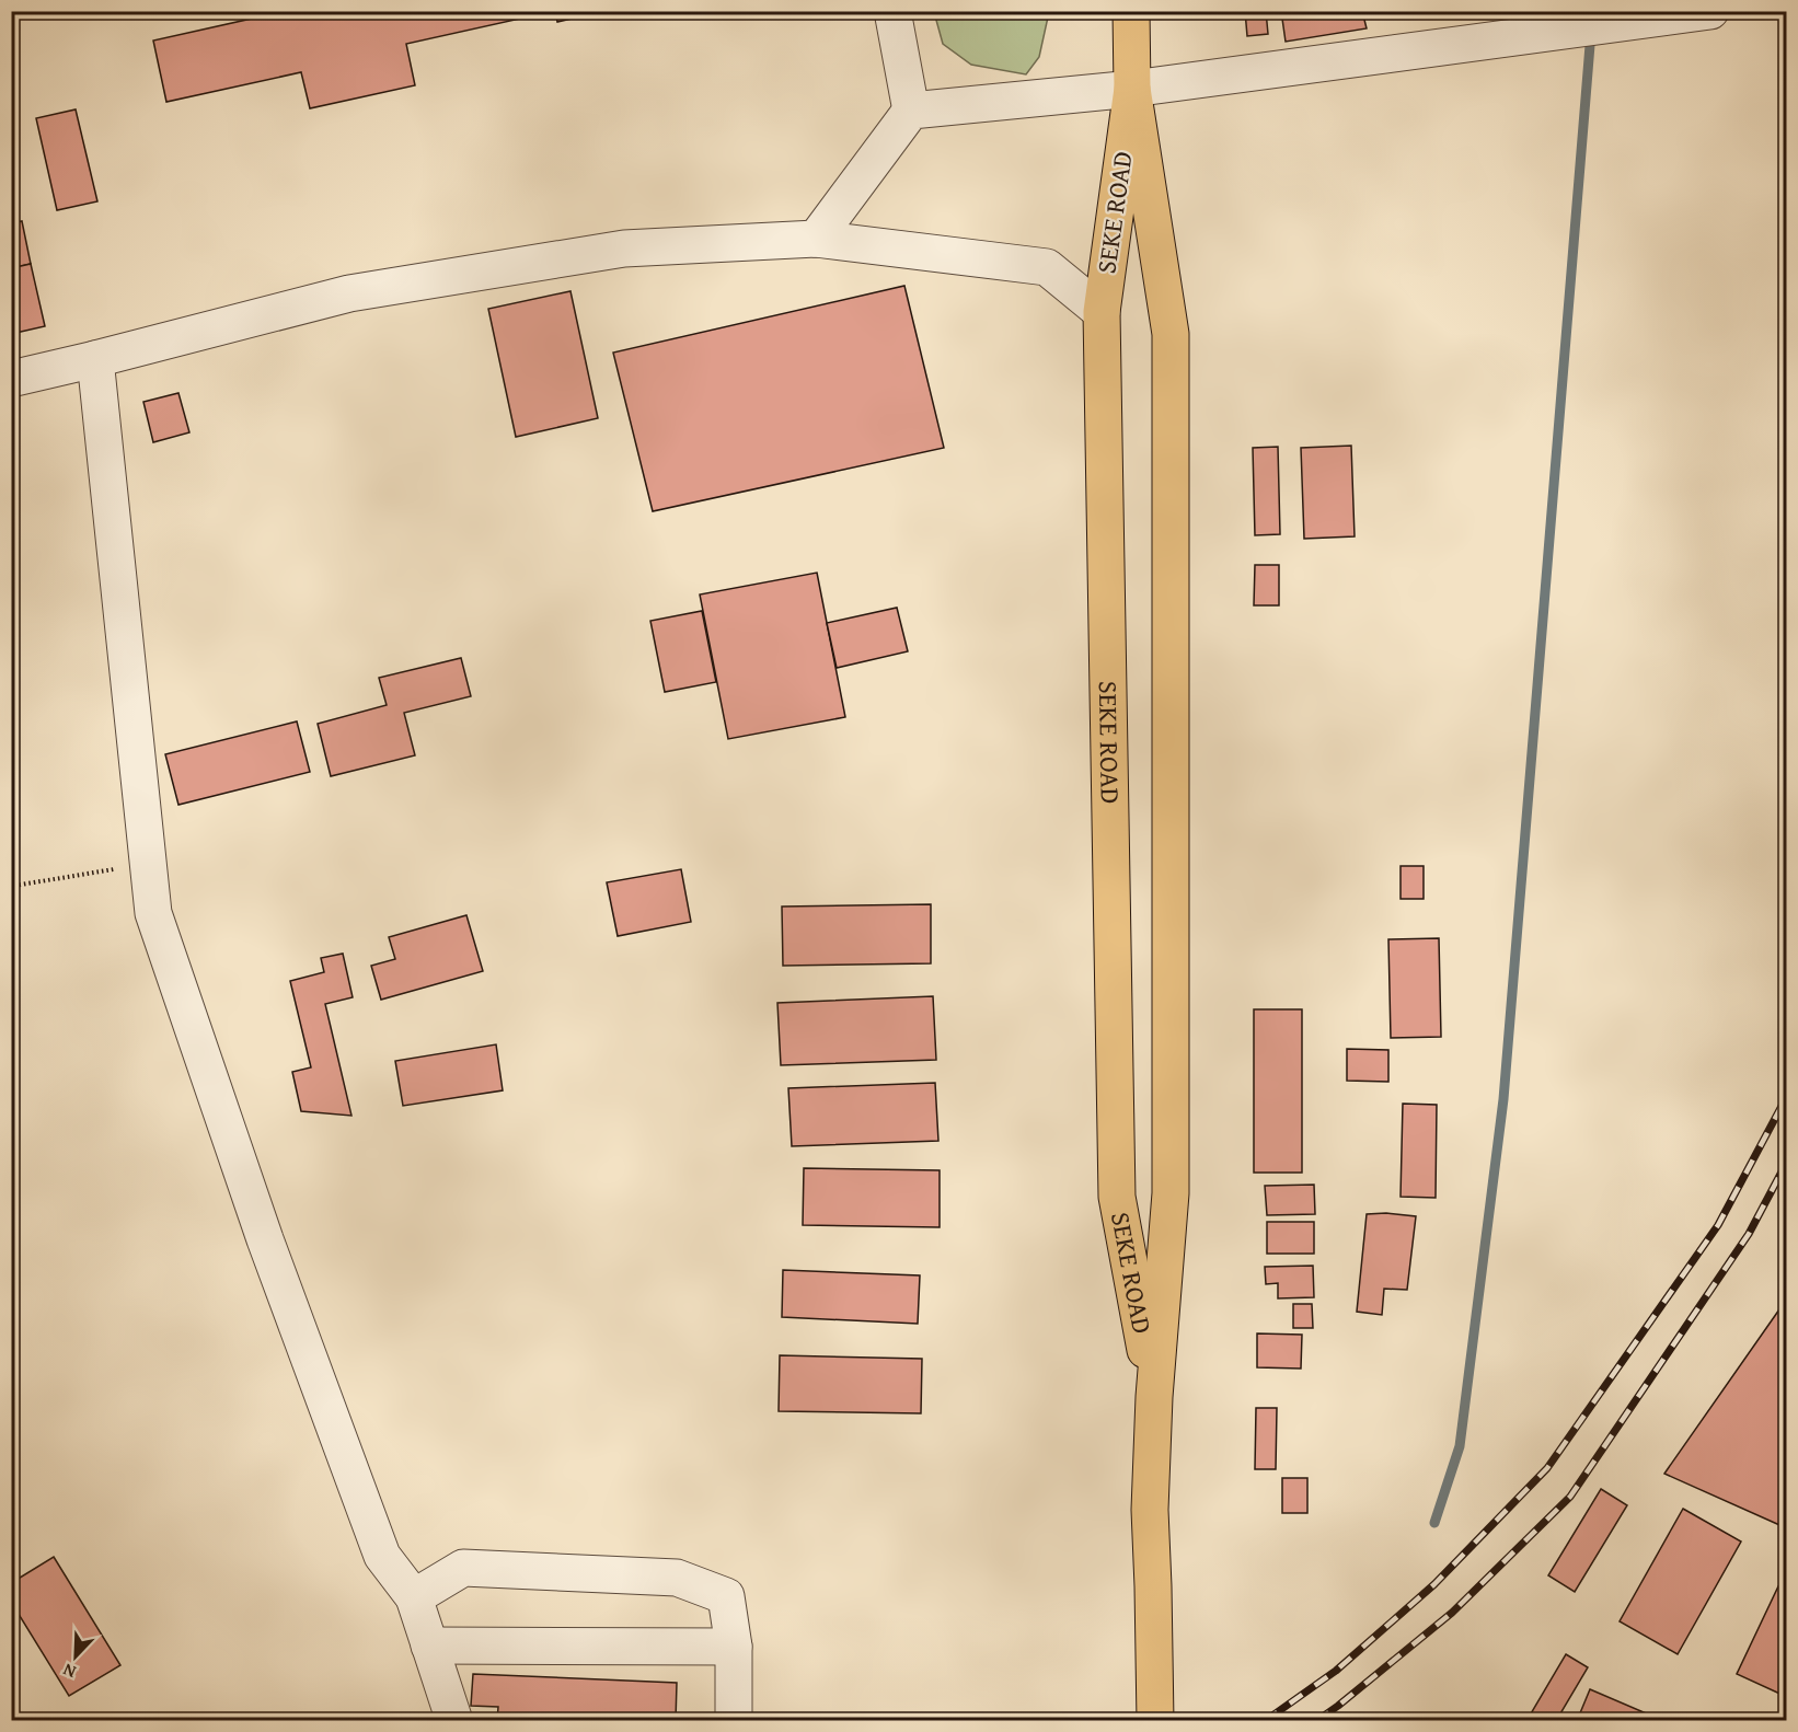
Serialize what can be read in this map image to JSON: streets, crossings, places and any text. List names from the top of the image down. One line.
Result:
{"streets":{"main road":["SEKE ROAD"]},"north":"bottom left"}
